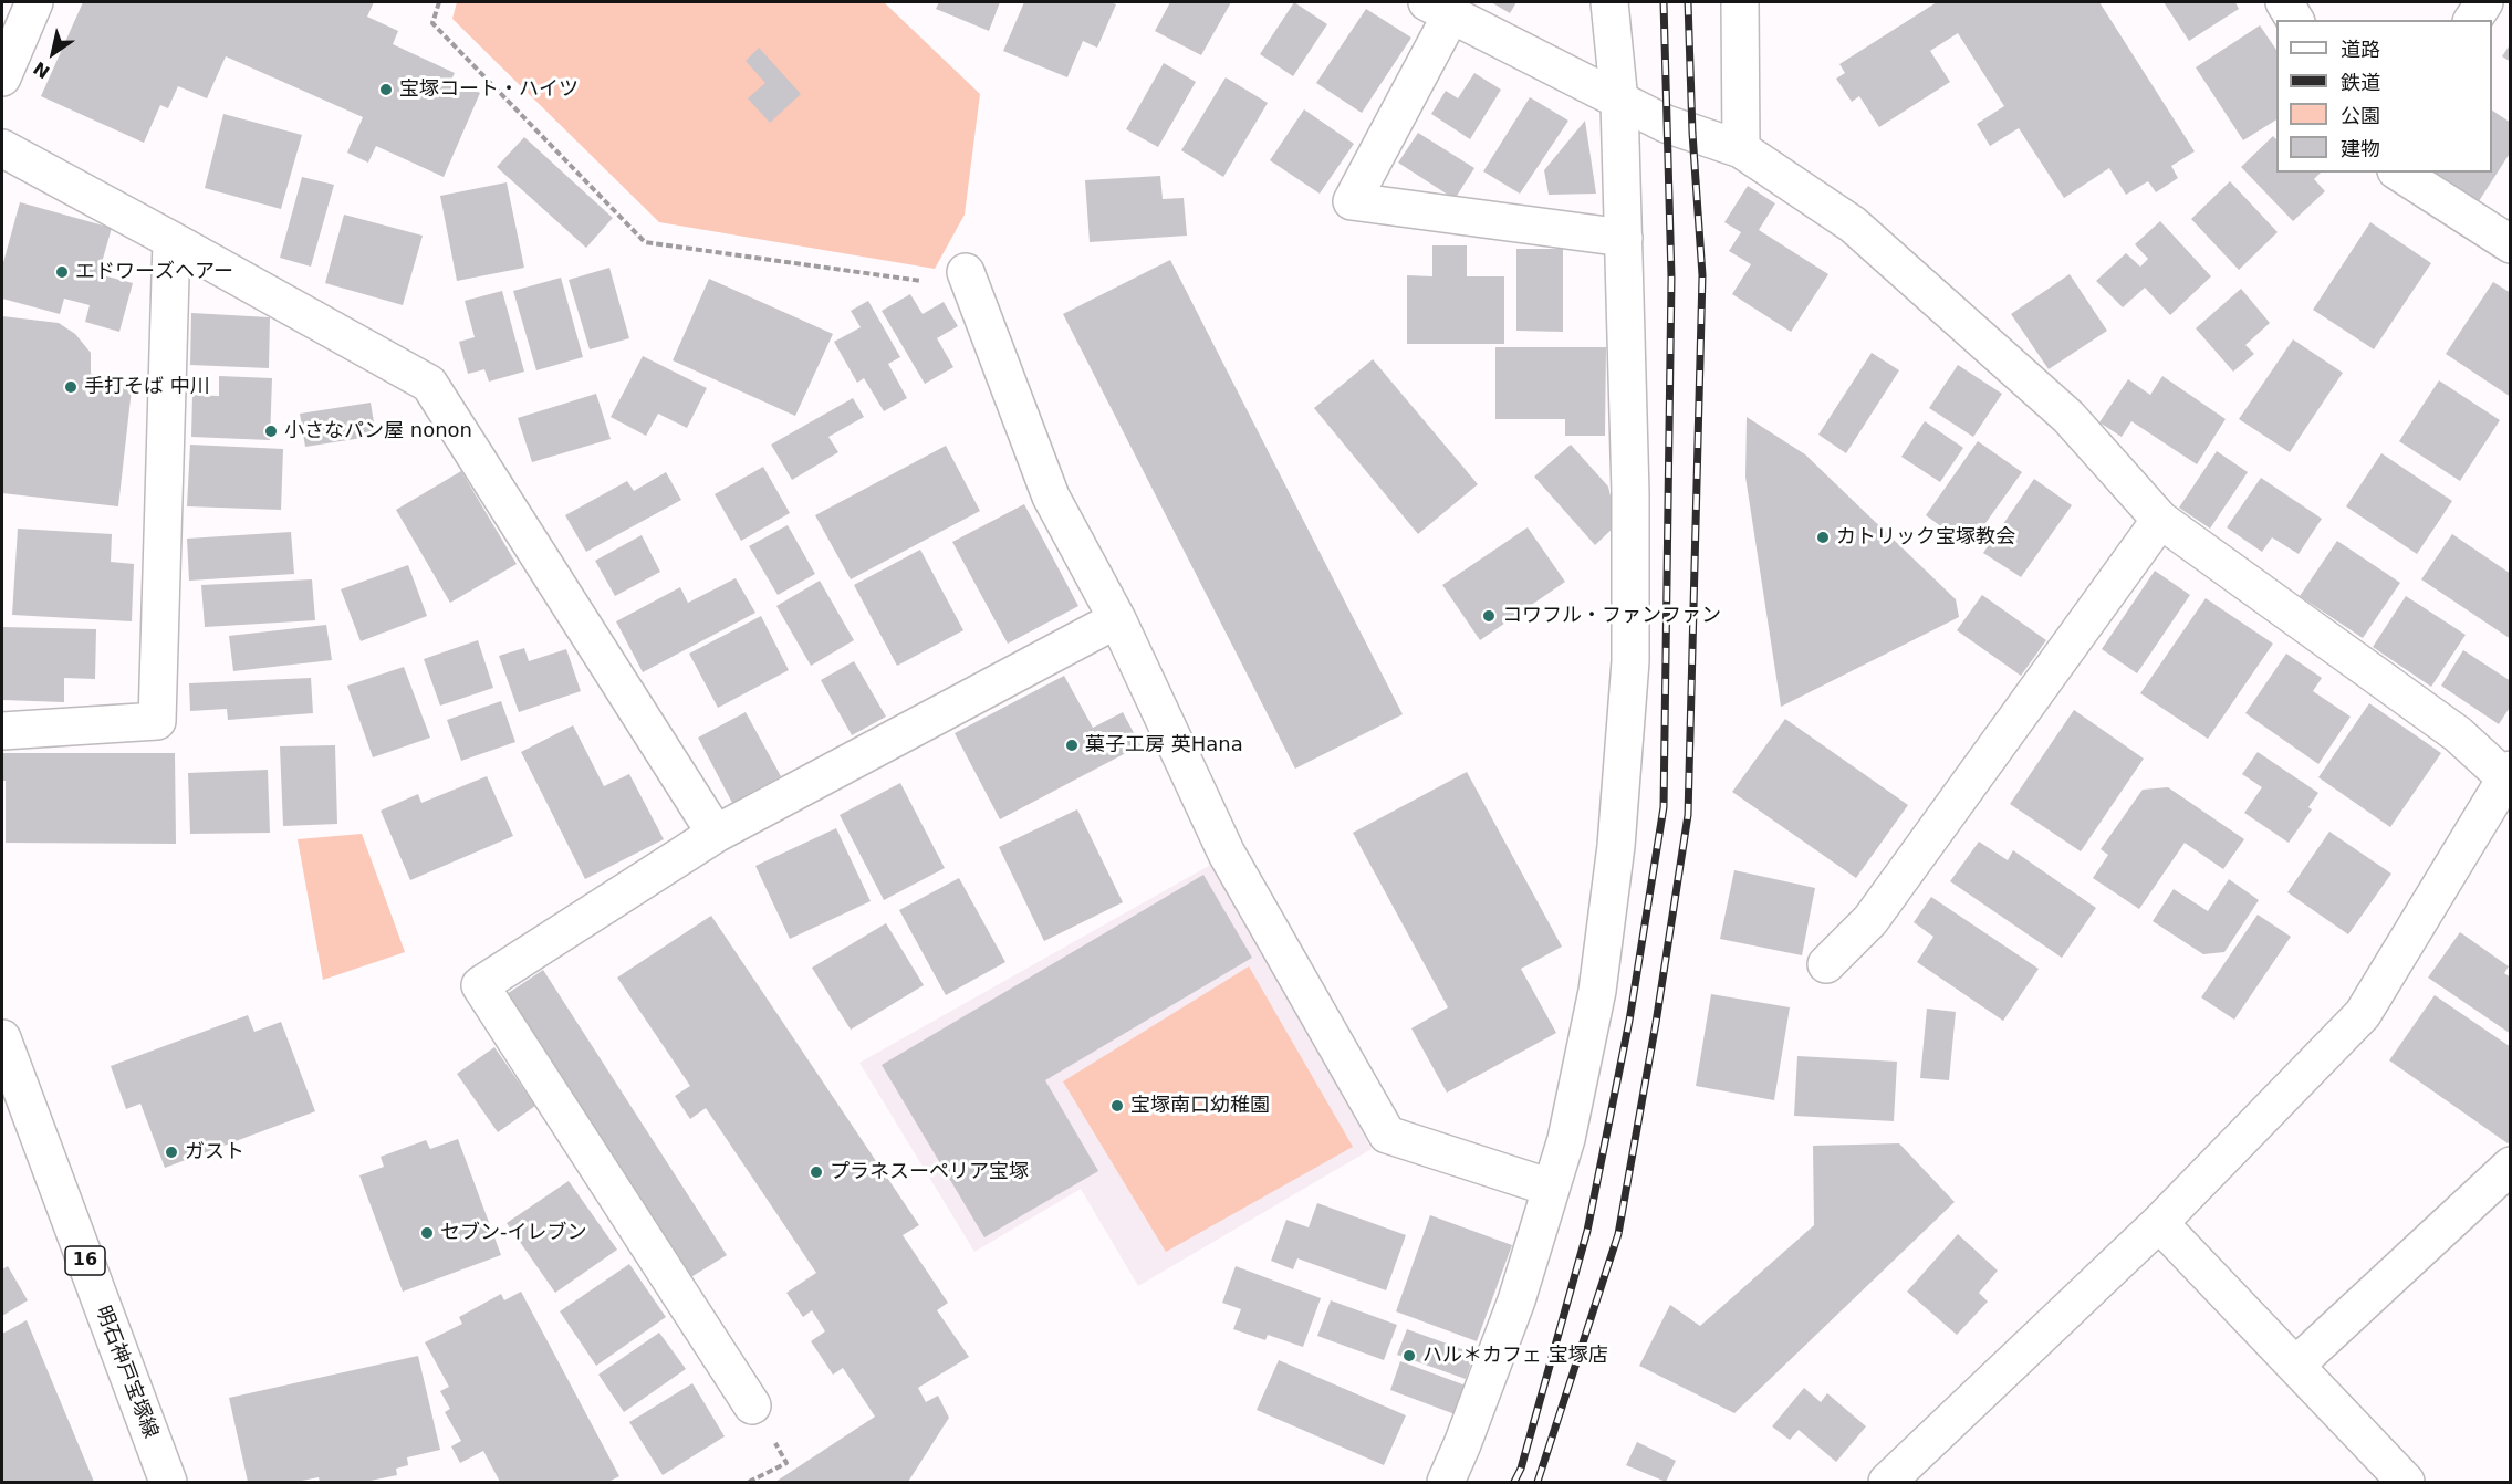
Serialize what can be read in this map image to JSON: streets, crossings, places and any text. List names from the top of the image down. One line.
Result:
{"streets":{"street":["16","明石神戸宝塚線"]},"places":["宝塚コート・ハイツ","エドワーズヘアー","手打そば 中川","小さなパン屋 nonon","カトリック宝塚教会","コワフル・ファンファン","菓子工房 英Hana","宝塚南口幼稚園","ガスト","プラネスーペリア宝塚","セブン-イレブン","ハル＊カフェ 宝塚店"],"legend":["道路","鉄道","公園","建物"],"north":"bottom left"}
